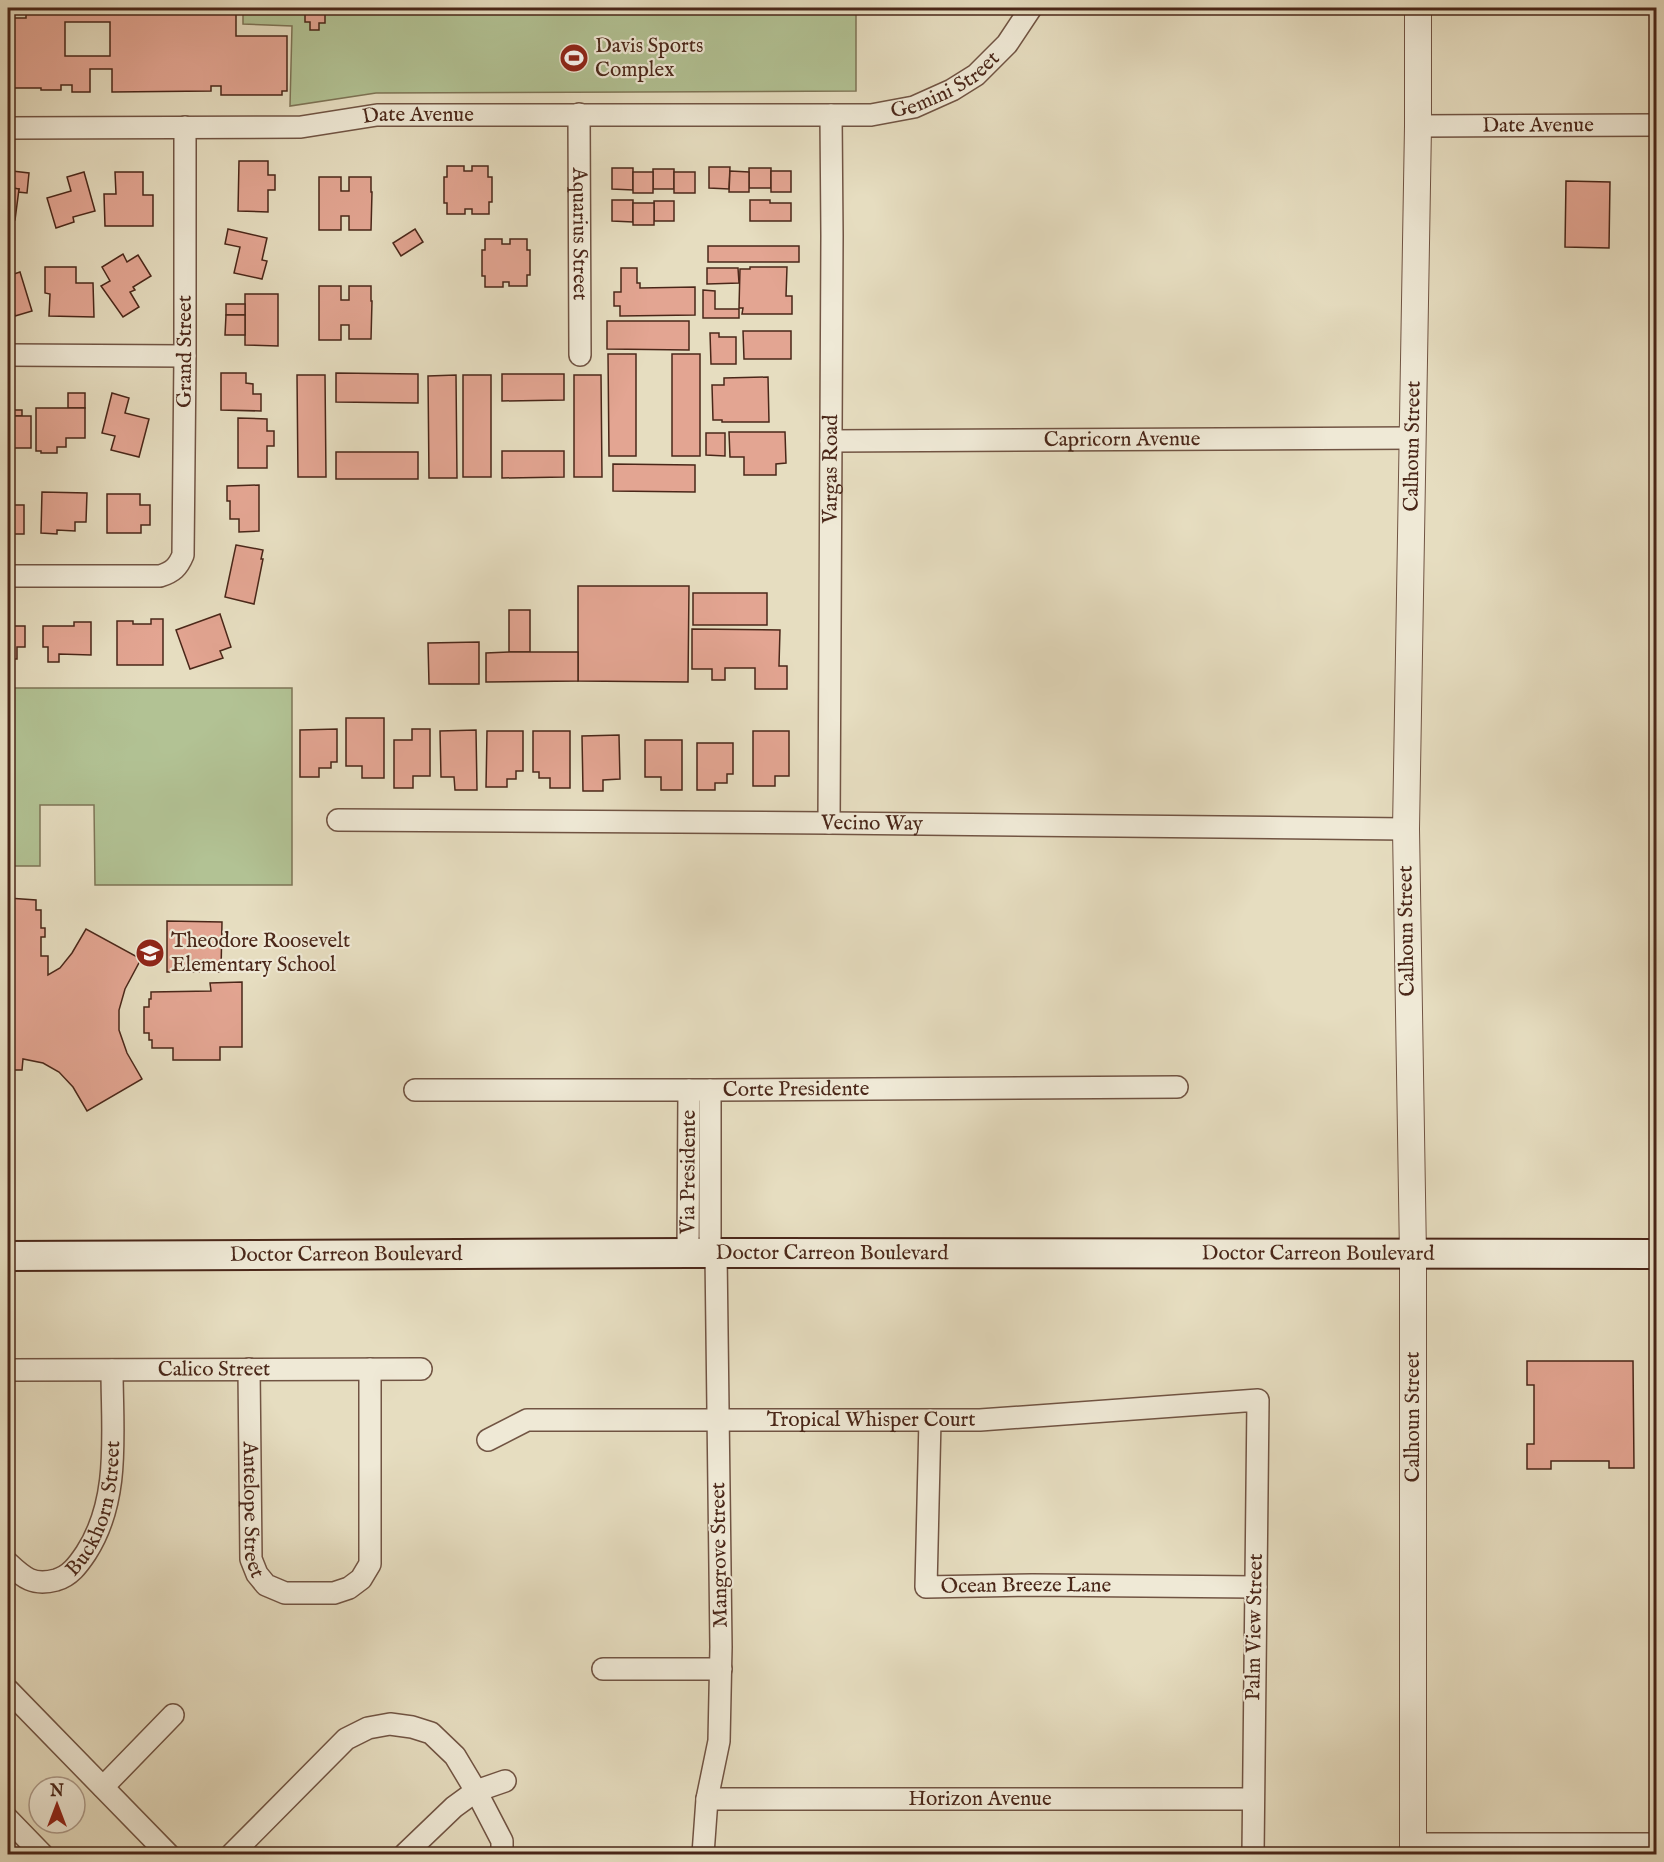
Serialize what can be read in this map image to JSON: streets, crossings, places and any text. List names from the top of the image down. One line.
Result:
{"streets":{"main road":["Doctor Carreon Boulevard"],"street":["Gemini Street","Date Avenue","Aquarius Street","Grand Street","Capricorn Avenue","Calhoun Street","Vargas Road","Vecino Way","Corte Presidente","Via Presidente","Calico Street","Tropical Whisper Court","Buckhorn Street","Antelope Street","Mangrove Street","Ocean Breeze Lane","Palm View Street","Horizon Avenue"]},"crossings":[["Gemini Street","Date Avenue"],["Gemini Street","Vargas Road"],["Date Avenue","Aquarius Street"],["Date Avenue","Grand Street"],["Date Avenue","Calhoun Street"],["Date Avenue","Vargas Road"],["Capricorn Avenue","Calhoun Street"],["Capricorn Avenue","Vargas Road"],["Calhoun Street","Vecino Way"],["Calhoun Street","Doctor Carreon Boulevard"],["Vargas Road","Vecino Way"],["Corte Presidente","Via Presidente"],["Via Presidente","Doctor Carreon Boulevard"],["Via Presidente","Mangrove Street"],["Doctor Carreon Boulevard","Mangrove Street"],["Calico Street","Buckhorn Street"],["Calico Street","Antelope Street"],["Tropical Whisper Court","Mangrove Street"],["Tropical Whisper Court","Ocean Breeze Lane"],["Tropical Whisper Court","Palm View Street"],["Mangrove Street","Horizon Avenue"],["Ocean Breeze Lane","Palm View Street"],["Palm View Street","Horizon Avenue"]],"places":{"sports":["Davis Sports Complex"],"school or university":["Theodore Roosevelt Elementary School"]},"north":"top"}
